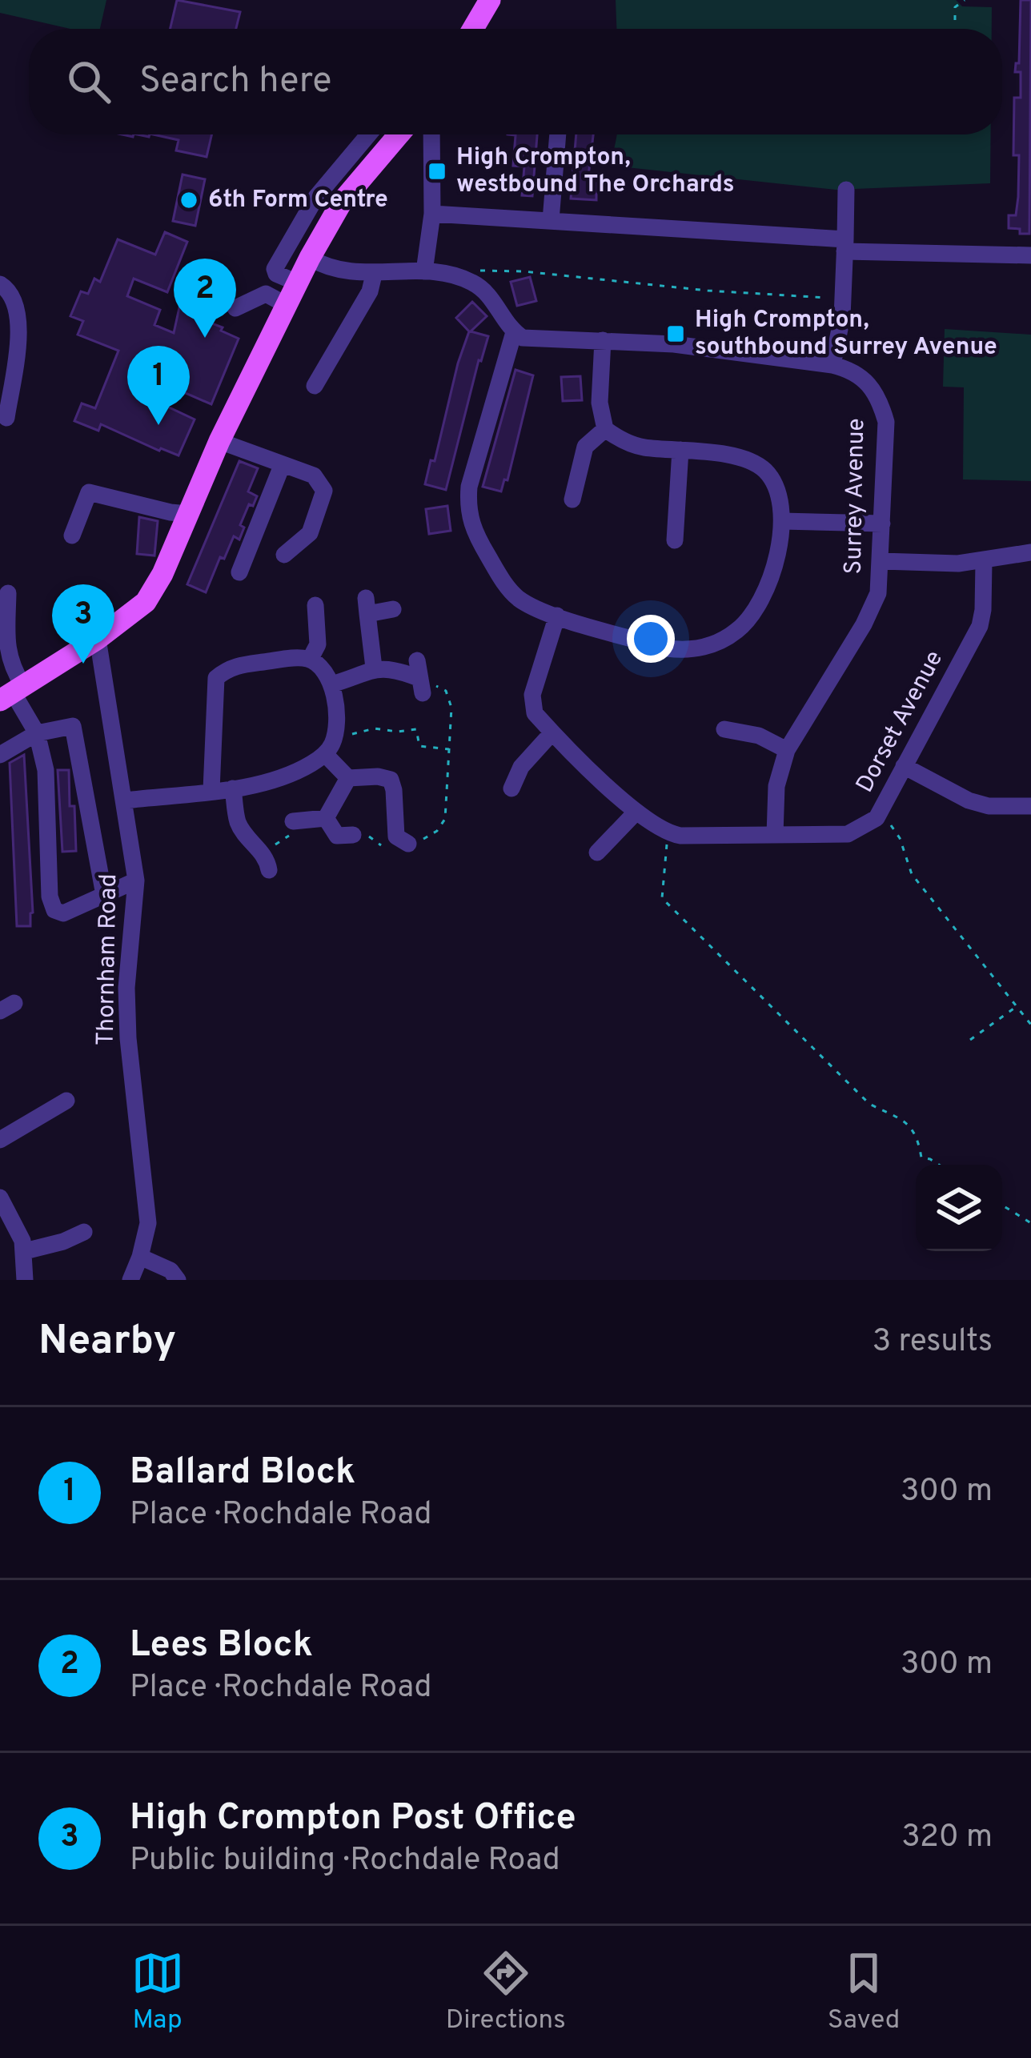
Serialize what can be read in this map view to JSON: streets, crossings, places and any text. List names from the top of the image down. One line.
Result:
{"streets":{"street":["Surrey Avenue","Dorset Avenue","Thornham Road"]},"crossings":[["Surrey Avenue","Dorset Avenue"]],"places":{"transit":["High Crompton, westbound The Orchards","High Crompton, southbound Surrey Avenue"],"other":["6th Form Centre"]},"page":{"search":"Search here","pins":["2","1","3"],"heading":["Nearby","3 results"],"list":[{"mark":"1","name":"Ballard Block","note":"Place · Rochdale Road","value":"300 m"},{"mark":"2","name":"Lees Block","note":"Place · Rochdale Road","value":"300 m"},{"mark":"3","name":"High Crompton Post Office","note":"Public building · Rochdale Road","value":"320 m"}],"nav":["Map","Directions","Saved"]}}
